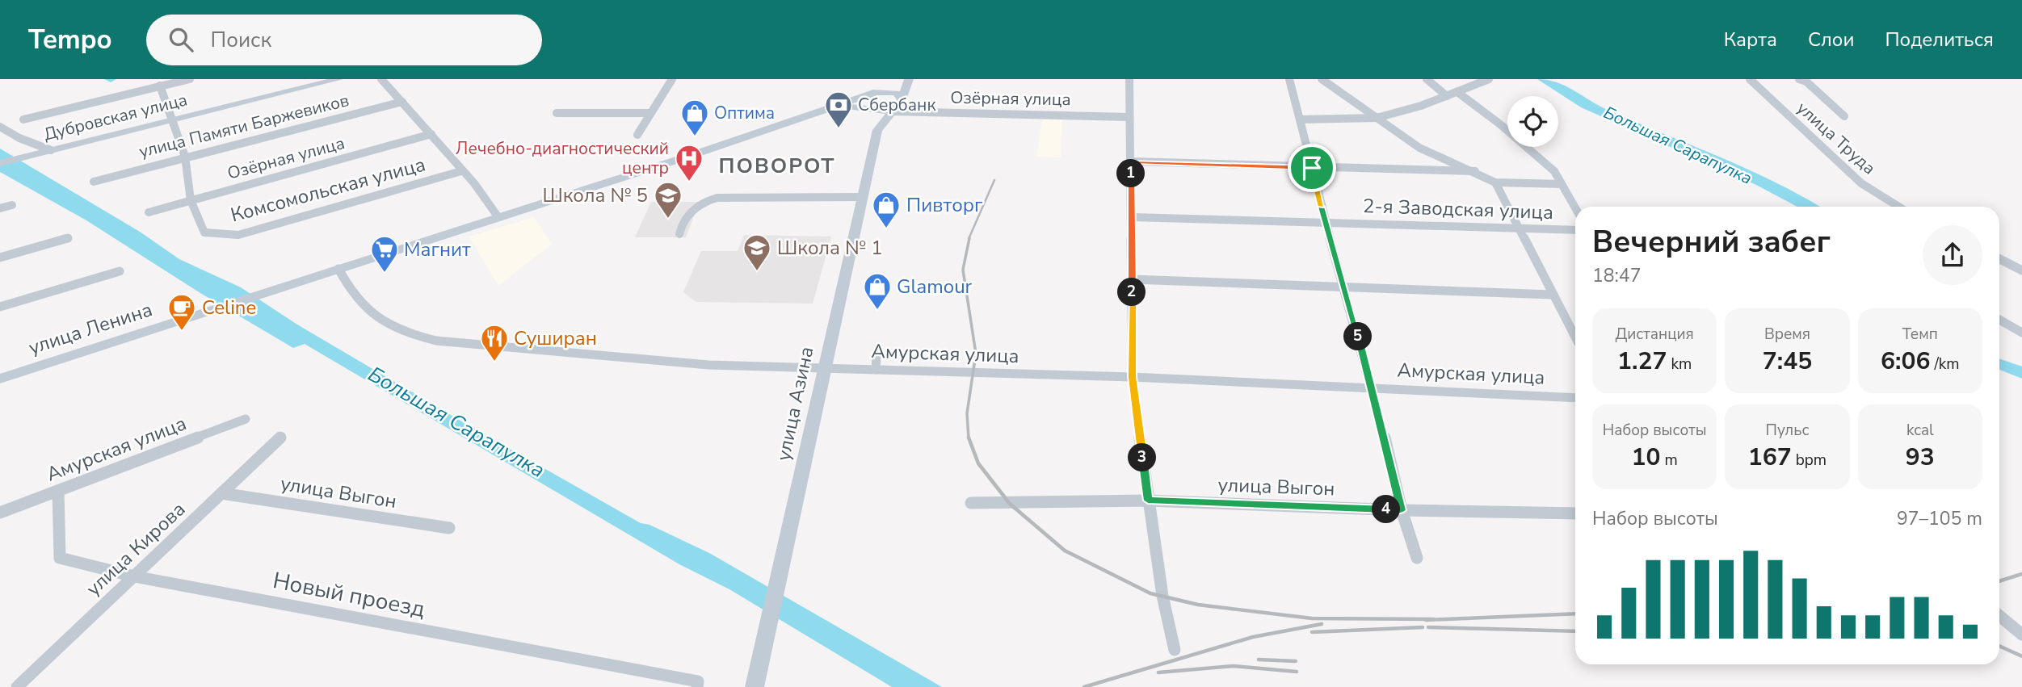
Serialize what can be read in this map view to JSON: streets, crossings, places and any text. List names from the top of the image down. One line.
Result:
{"streets":{"main road":["Дубровская улица","улица Ленина","улица Азина"],"street":["Озёрная улица","улица Памяти Баржевиков","улица Труда","Комсомольская улица","2-я Заводская улица","Амурская улица","улица Выгон","улица Кирова","Новый проезд"]},"crossings":[["Озёрная улица","Комсомольская улица"],["Озёрная улица","улица Ленина"],["Озёрная улица","улица Азина"],["улица Ленина","Амурская улица"],["улица Ленина","улица Азина"],["Амурская улица","улица Азина"],["Амурская улица","Новый проезд"],["улица Выгон","улица Кирова"],["улица Кирова","Новый проезд"]],"districts":["ПОВОРОТ"],"water":["Большая Сарапулка"],"places":{"bank":["Сбербанк"],"shop":["Оптима","Пивторг","Glamour"],"hospital":["Лечебно-диагностический центр"],"school or university":["Школа № 5","Школа № 1"],"supermarket":["Магнит"],"cafe":["Celine"],"restaurant":["Суширан"]},"page":{"header":"Tempo","search":"Поиск","nav":["Карта","Слои","Поделиться"],"pins":["1","2","5","3","4"],"heading":["Вечерний забег","18:47"],"stats":[["Дистанция","1.27 km"],["Время","7:45"],["Темп","6:06 /km"],["Набор высоты","10 m"],["Пульс","167 bpm"],["kcal","93"]],"chart":["Набор высоты","97–105 m"]}}
